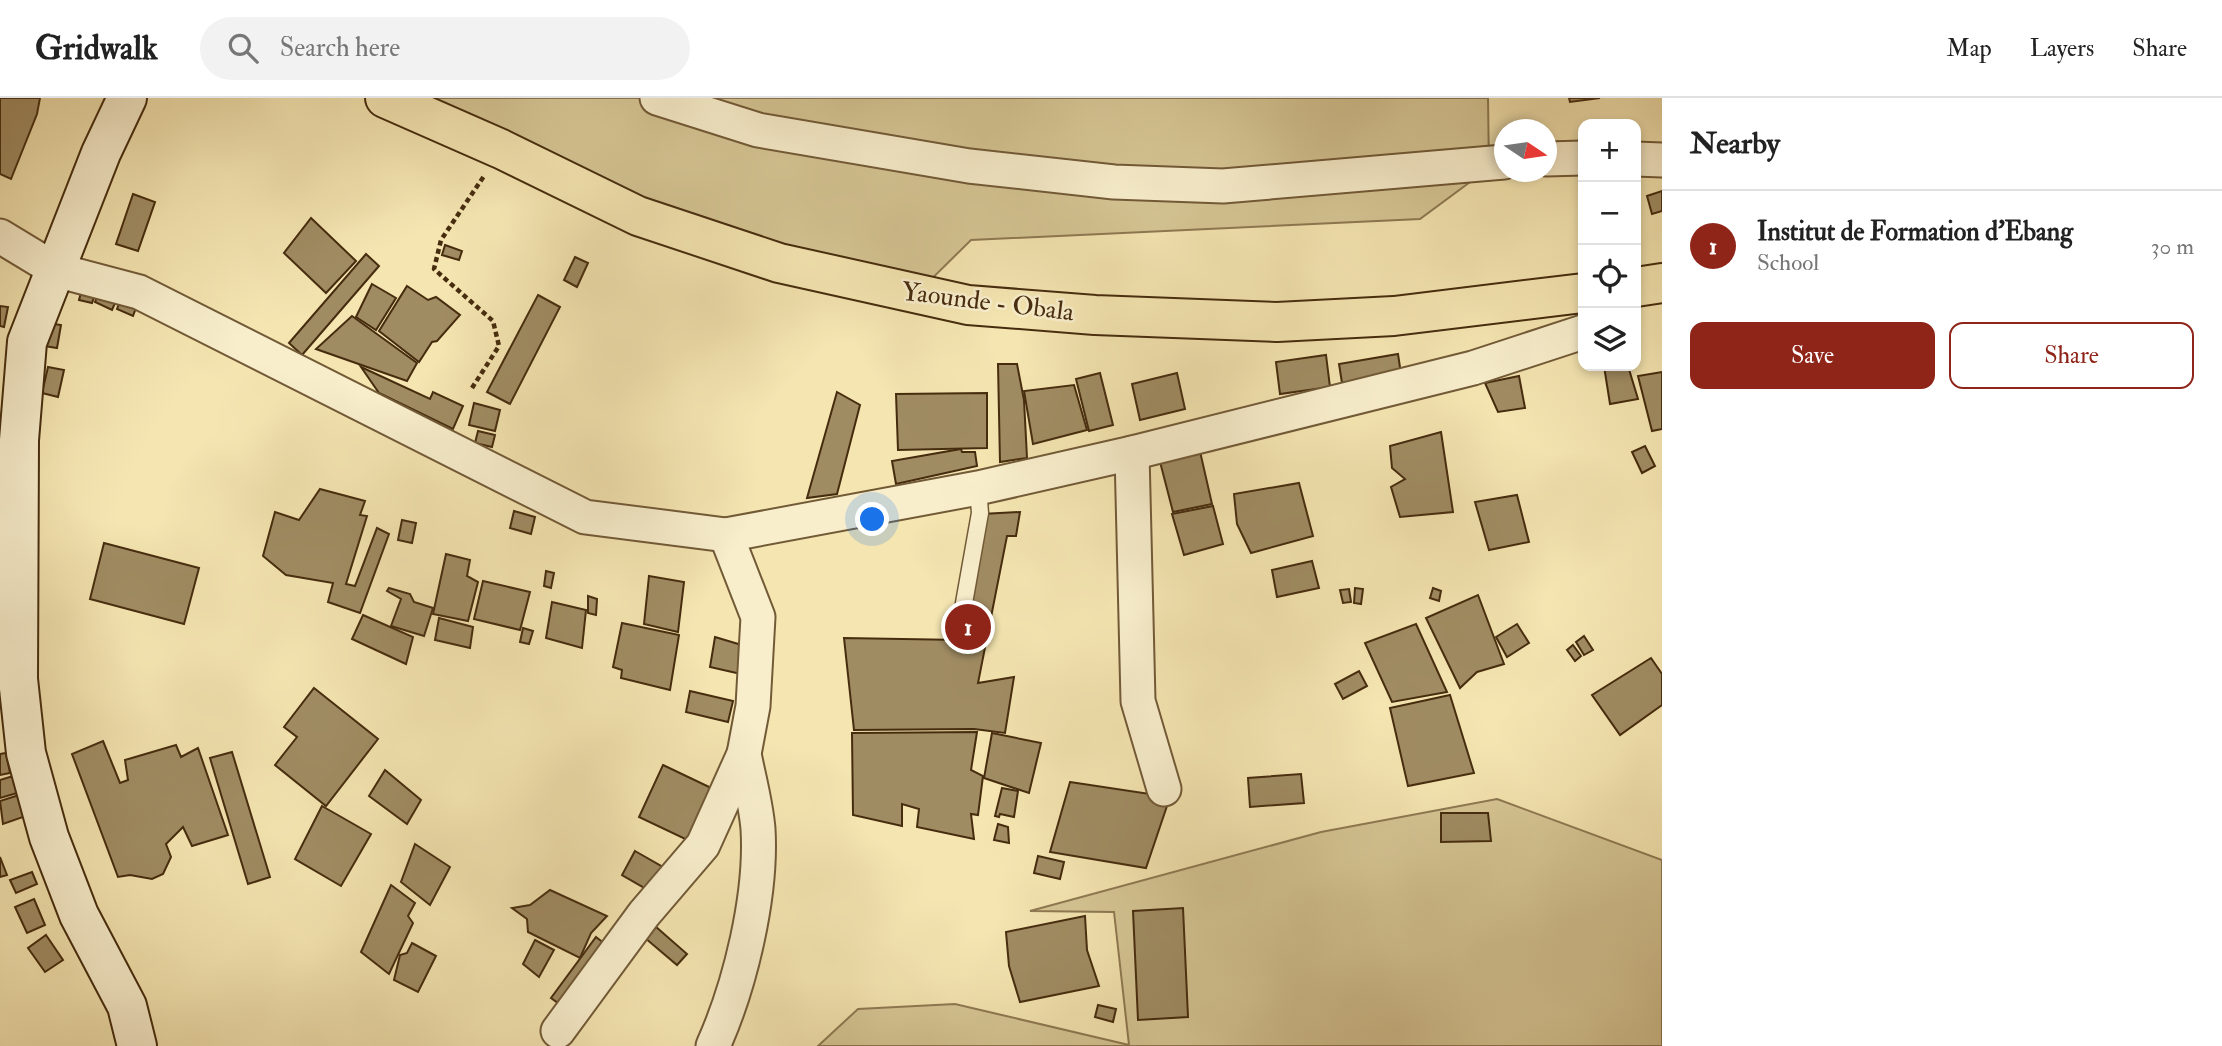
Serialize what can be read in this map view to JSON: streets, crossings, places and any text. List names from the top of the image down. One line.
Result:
{"streets":{"highway":["Yaounde - Obala"]},"north":"right","page":{"header":"Gridwalk","search":"Search here","nav":["Map","Layers","Share"],"heading":"Nearby","map_buttons":["+","−"],"list":[{"mark":"1","name":"Institut de Formation d'Ebang","note":"School","value":"30 m"}],"buttons":["Save","Share"],"pins":"1"}}
